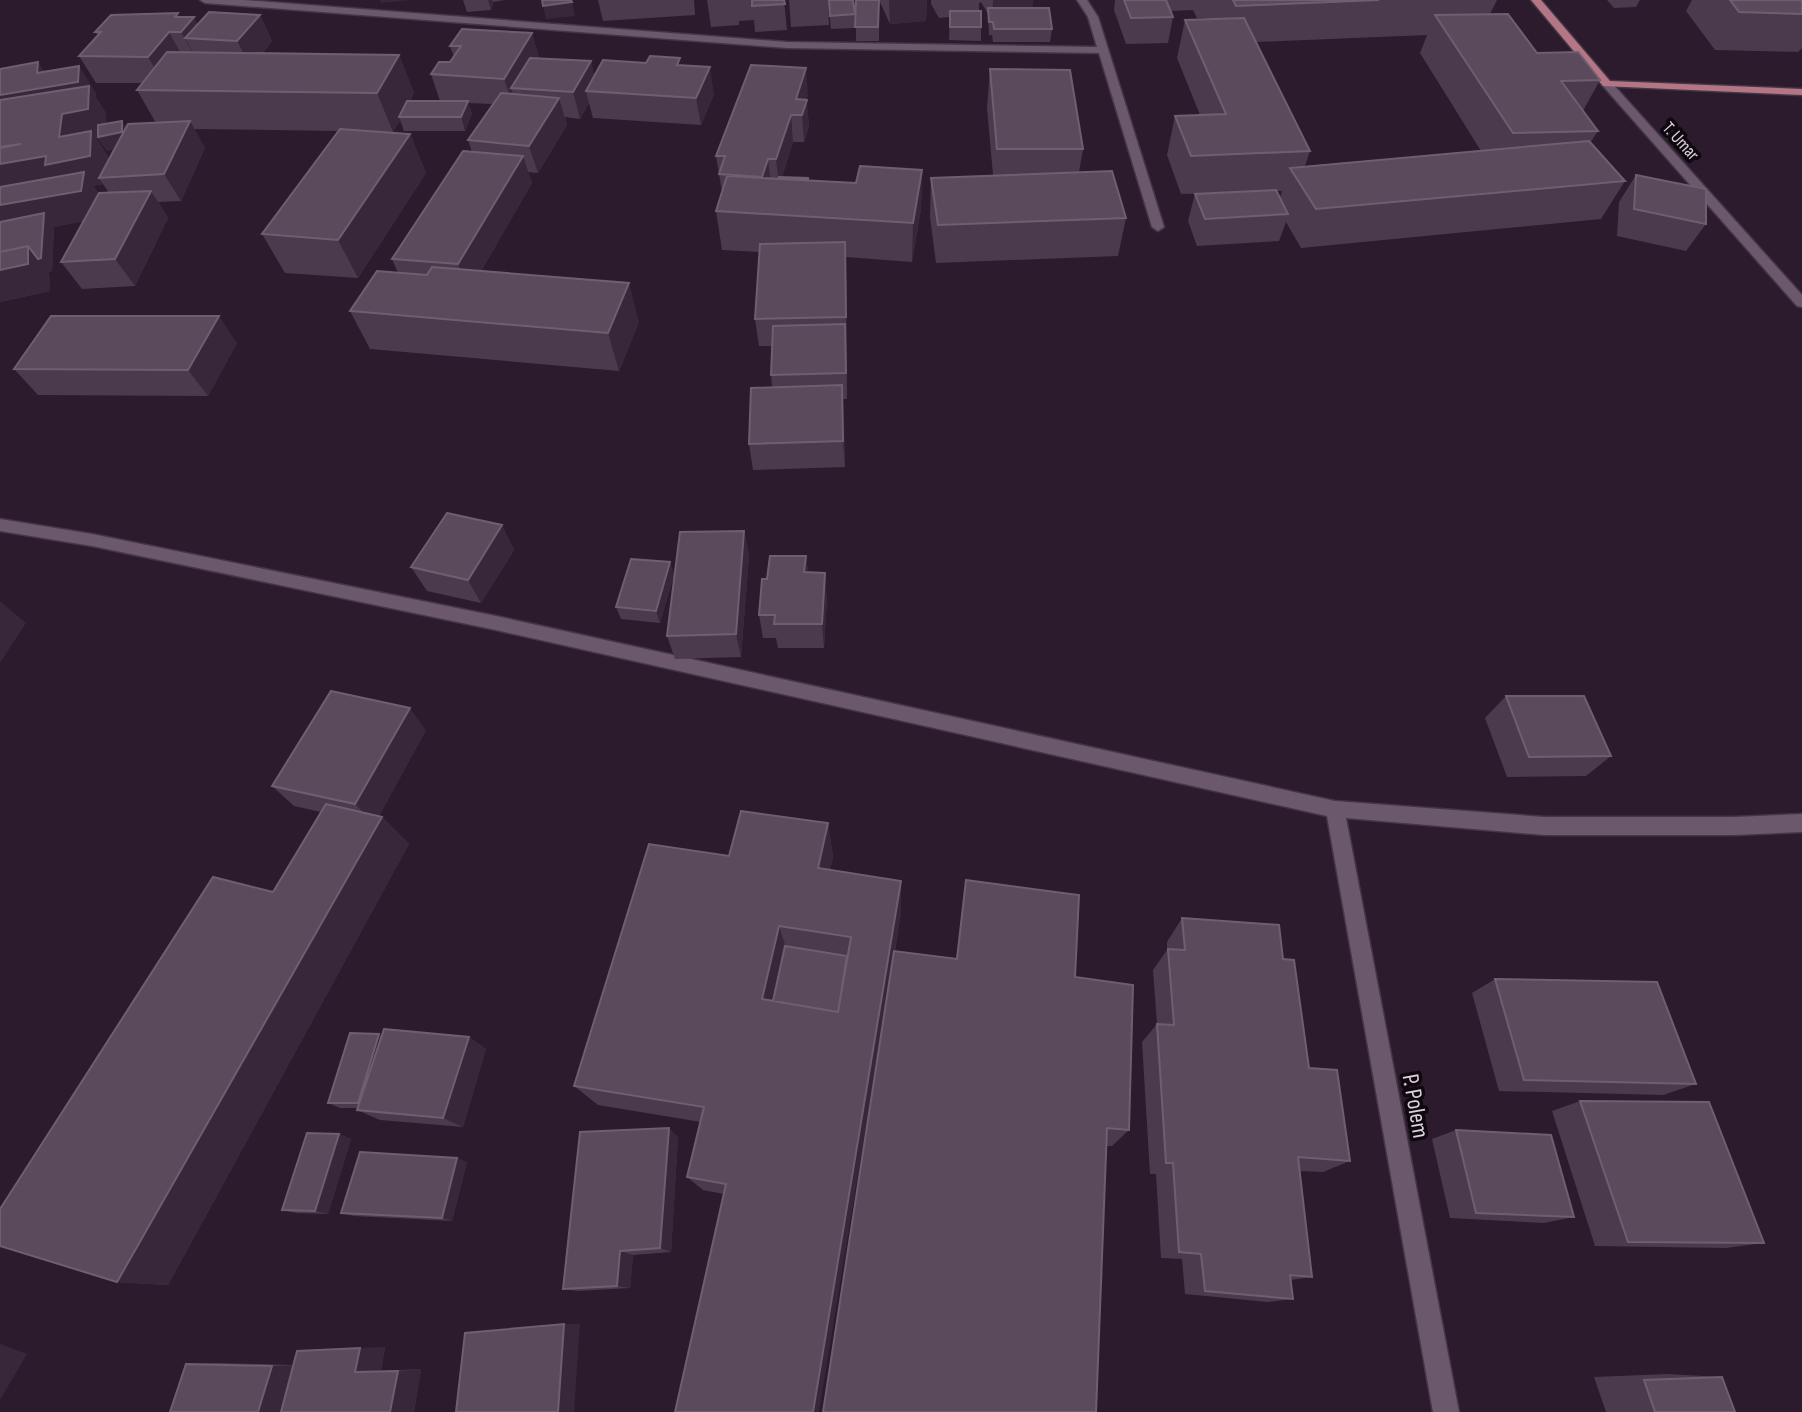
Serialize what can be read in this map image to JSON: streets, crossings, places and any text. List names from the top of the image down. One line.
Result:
{"streets":{"main road":["T. Umar"],"street":["P. Polem"]}}
